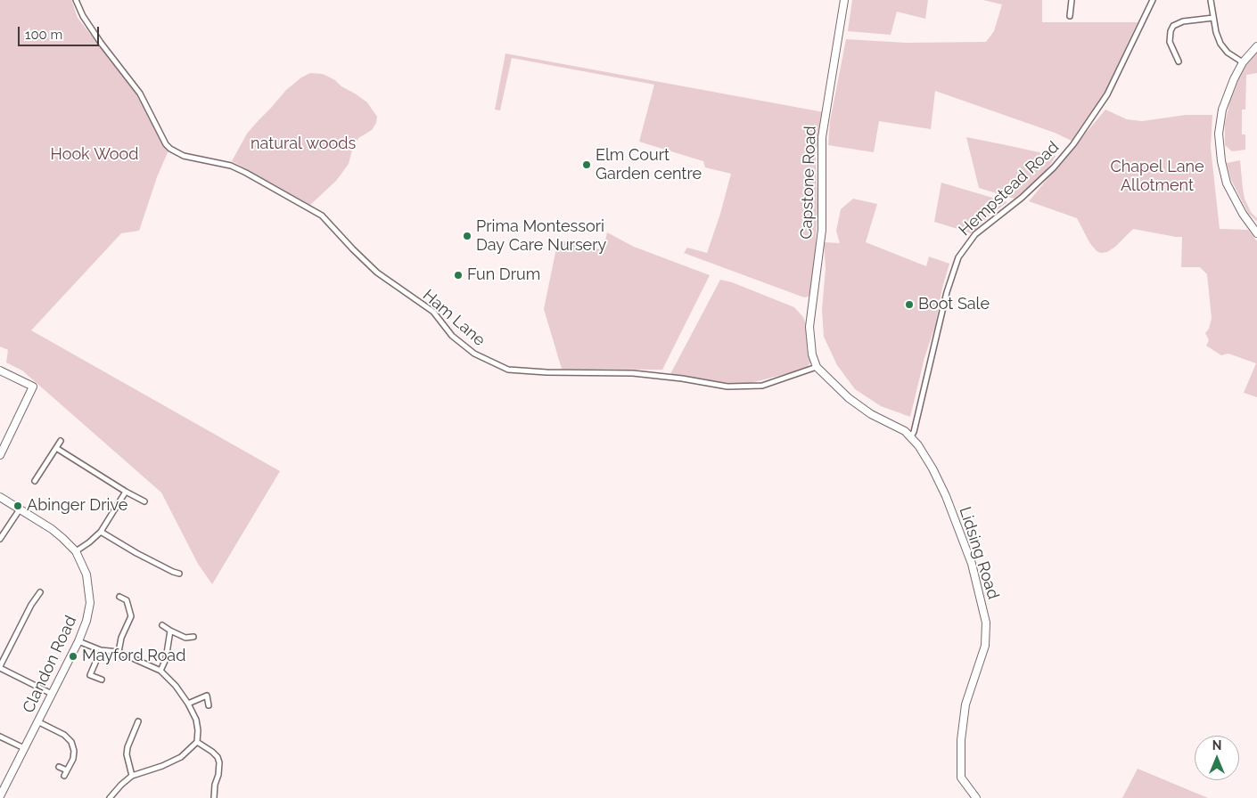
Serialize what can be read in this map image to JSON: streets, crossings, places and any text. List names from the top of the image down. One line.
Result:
{"streets":{"street":["Capstone Road","Hempstead Road","Ham Lane","Lidsing Road","Clandon Road"]},"crossings":[["Capstone Road","Ham Lane"],["Capstone Road","Lidsing Road"],["Hempstead Road","Lidsing Road"],["Ham Lane","Lidsing Road"]],"parks":["natural woods","Hook Wood","Chapel Lane Allotment"],"places":["Elm Court Garden centre","Prima Montessori Day Care Nursery","Fun Drum","Boot Sale","Abinger Drive","Mayford Road"],"scale_bar":"100 m","north":"top"}
